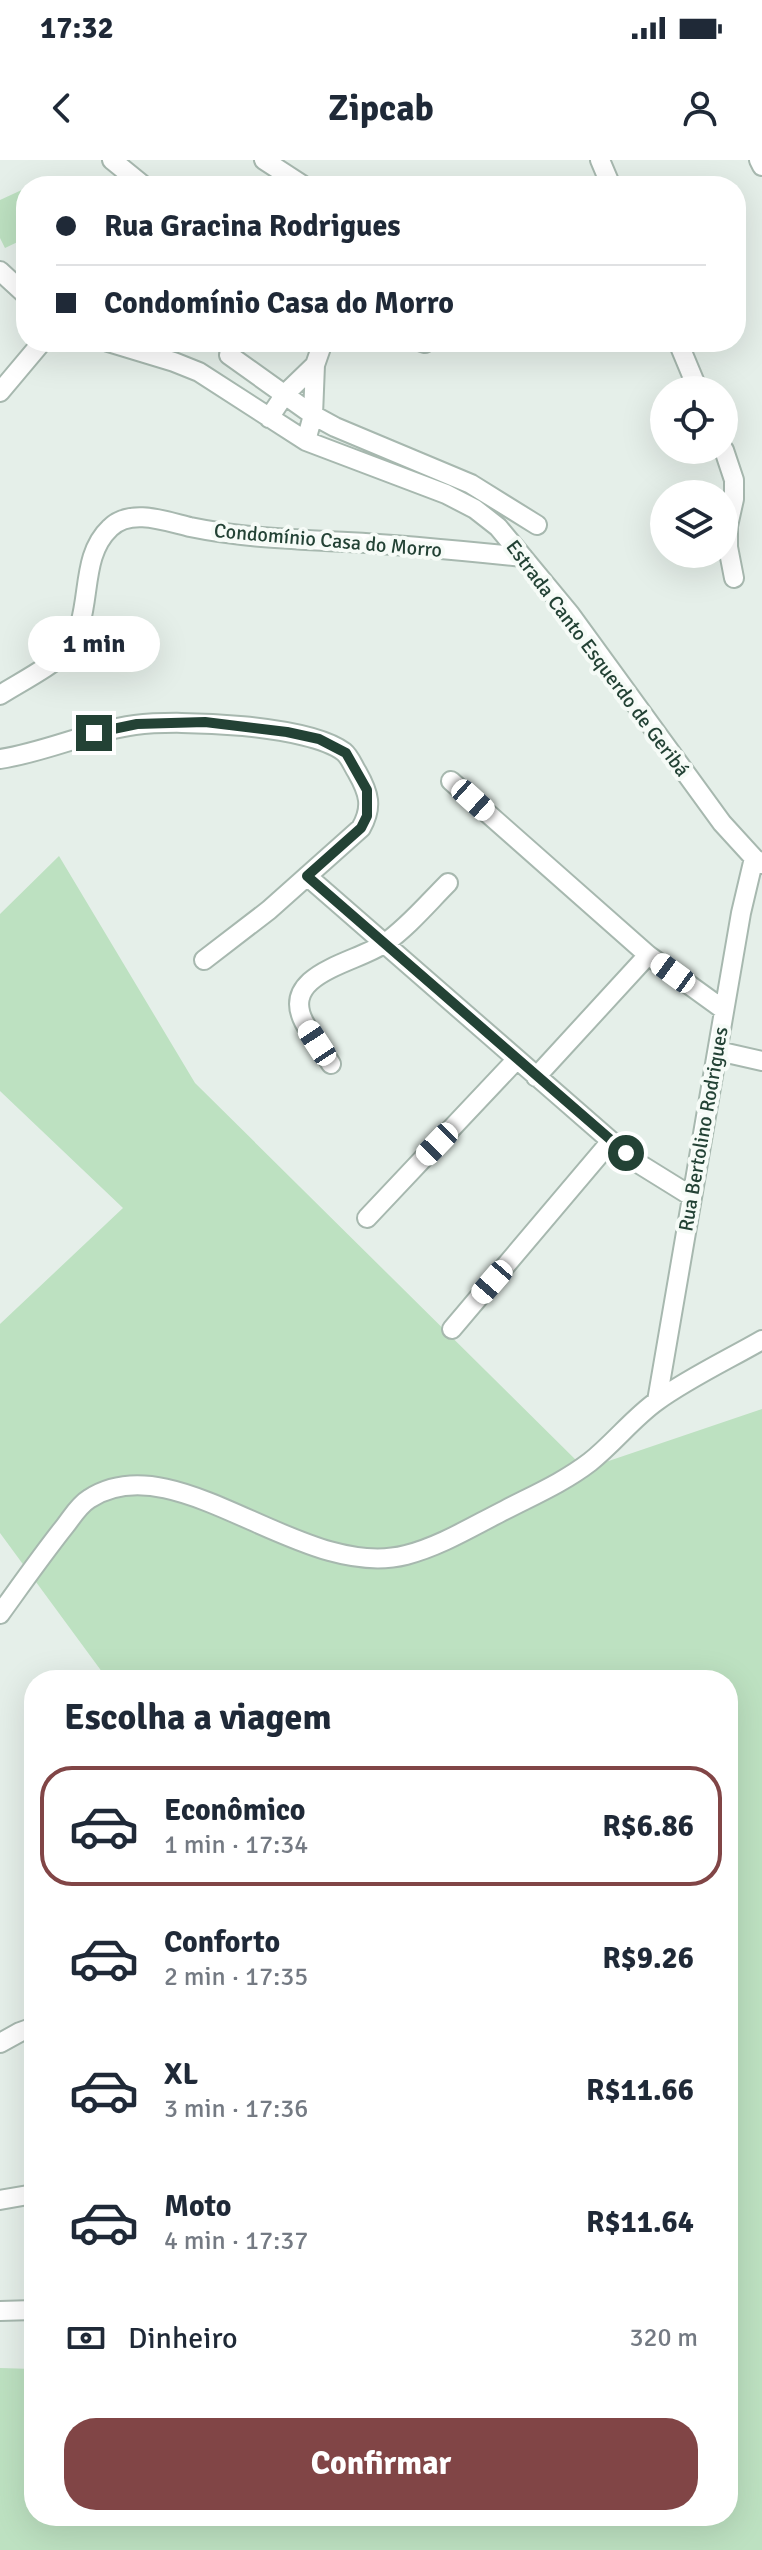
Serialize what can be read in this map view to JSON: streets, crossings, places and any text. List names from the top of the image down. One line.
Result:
{"streets":{"street":["Condomínio Casa do Morro","Estrada Canto Esquerdo de Geribá","Rua Bertolino Rodrigues"]},"crossings":[["Condomínio Casa do Morro","Estrada Canto Esquerdo de Geribá"],["Estrada Canto Esquerdo de Geribá","Rua Bertolino Rodrigues"]],"page":{"status":"17:32","header":"Zipcab","banner":["Rua Gracina Rodrigues","Condomínio Casa do Morro"],"bubble":"1 min","heading":"Escolha a viagem","list":[{"name":"Econômico","note":"1 min · 17:34","value":"R$6.86"},{"name":"Conforto","note":"2 min · 17:35","value":"R$9.26"},{"name":"XL","note":"3 min · 17:36","value":"R$11.66"},{"name":"Moto","note":"4 min · 17:37","value":"R$11.64"}],"pay":["Dinheiro","320 m"],"buttons":"Confirmar"}}
